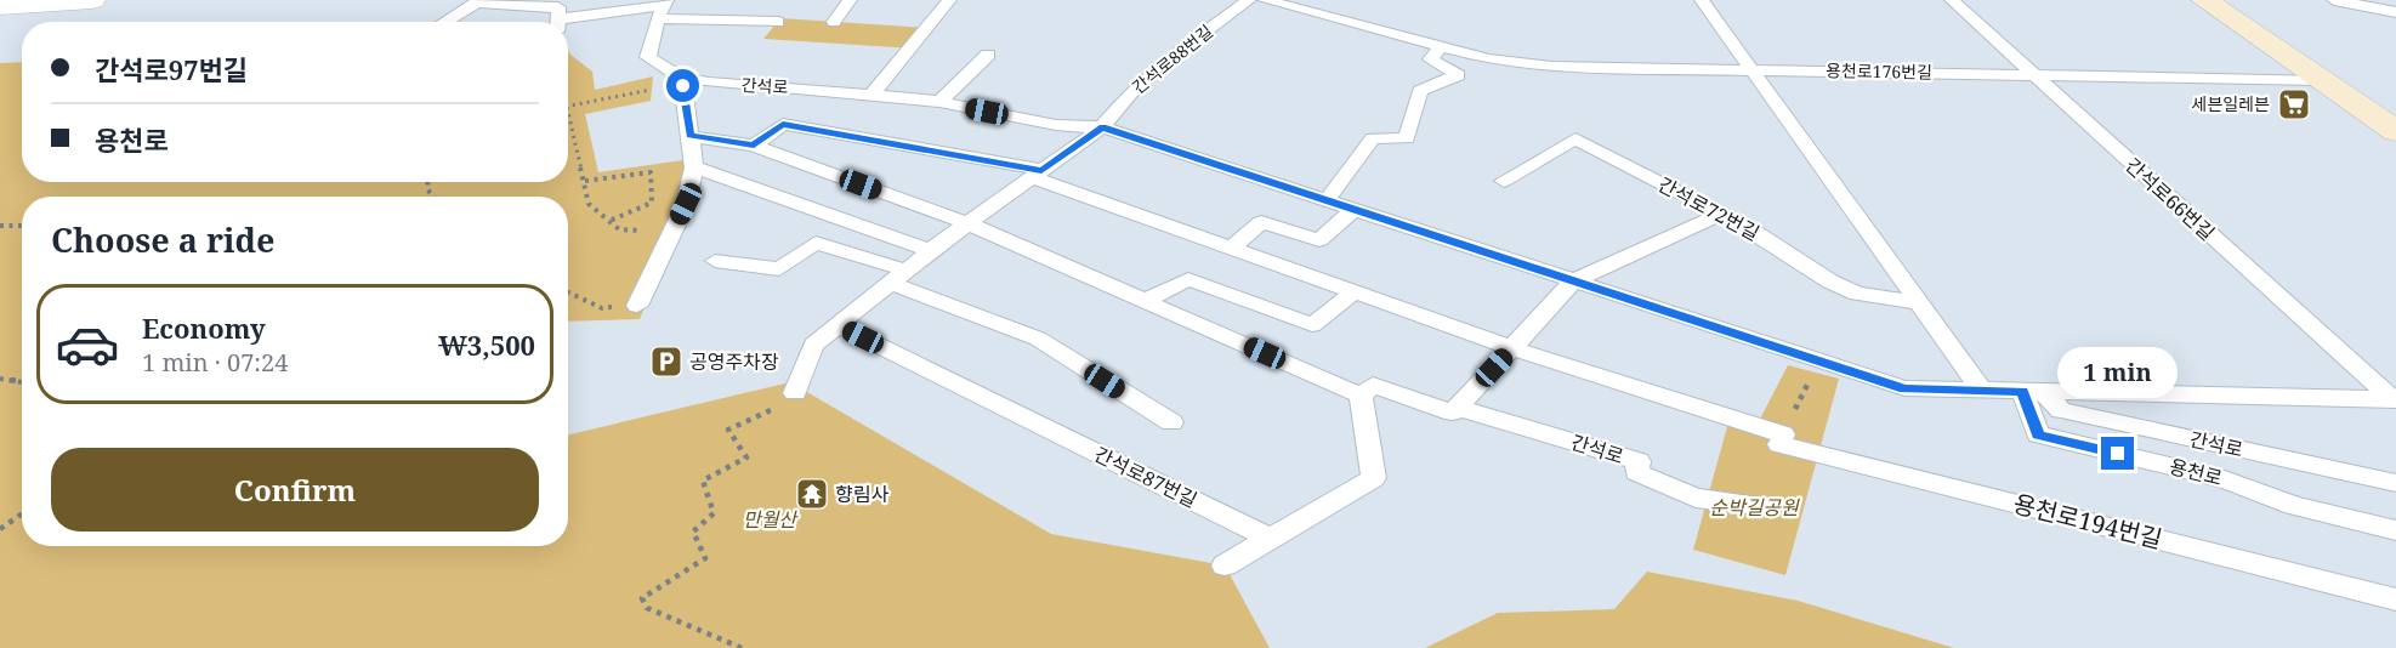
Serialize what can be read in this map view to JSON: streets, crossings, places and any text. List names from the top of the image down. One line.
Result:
{"streets":{"lane":["간석로88번길","용천로176번길","간석로","간석로66번길","간석로72번길","용천로","간석로87번길","용천로194번길"]},"crossings":[["간석로88번길","간석로"],["용천로176번길","간석로66번길"],["간석로","간석로66번길"],["간석로","용천로"]],"parks":["순박길공원","만월산"],"places":{"supermarket":["세븐일레븐"],"parking":["공영주차장"],"temple":["향림사"]},"page":{"banner":["간석로97번길","용천로"],"heading":"Choose a ride","list":[{"name":"Economy","note":"1 min · 07:24","value":"₩3,500"}],"bubble":"1 min","buttons":"Confirm"}}
